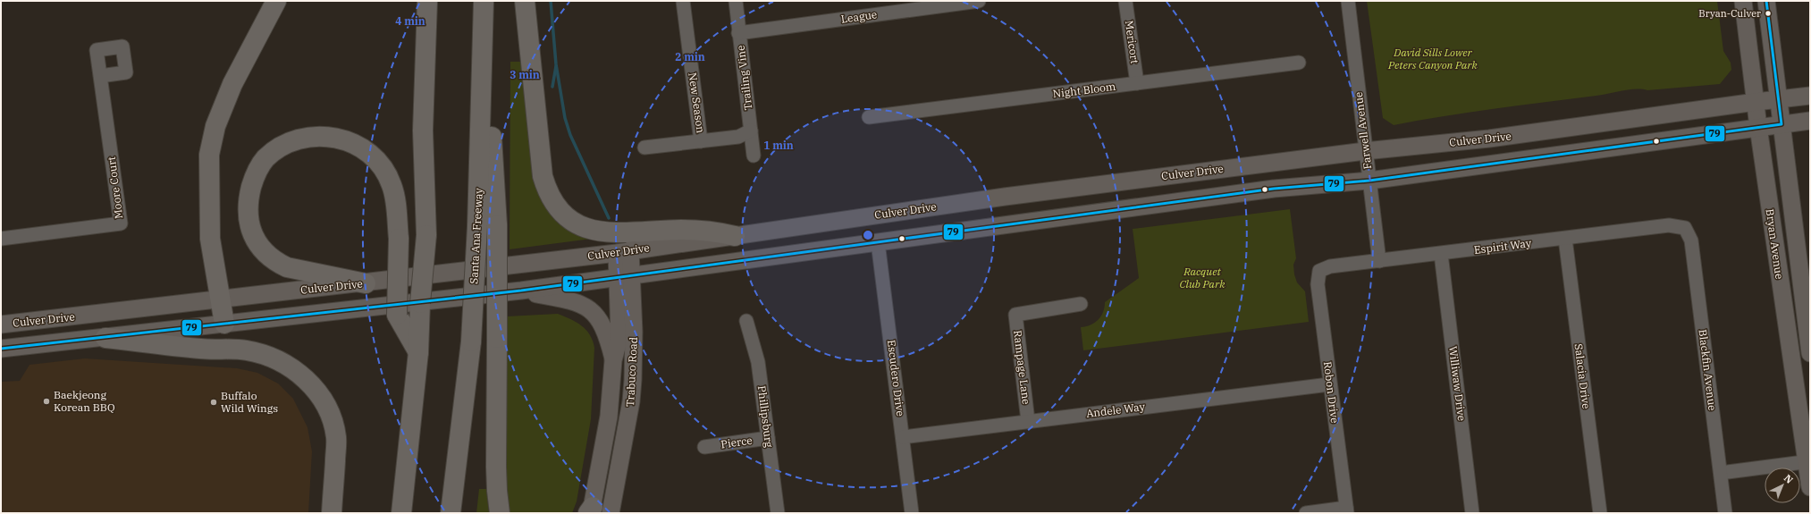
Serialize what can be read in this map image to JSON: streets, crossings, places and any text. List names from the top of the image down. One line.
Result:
{"streets":{"highway":["Santa Ana Freeway"],"main road":["Culver Drive","Bryan Avenue","Trabuco Road"],"street":["League","Mericort","Trailing Vine","Night Bloom","New Season","Farwell Avenue","Moore Court","Espirit Way","Rampage Lane","Blackfin Avenue","Salacia Drive","Escudero Drive","Williwaw Drive","Robon Drive","Andele Way","Phillipsburg","Pierce"]},"crossings":[["League","Trailing Vine"],["Mericort","Night Bloom"],["Trailing Vine","New Season"],["Farwell Avenue","Culver Drive"],["Farwell Avenue","Espirit Way"],["Culver Drive","Bryan Avenue"],["Culver Drive","Trabuco Road"],["Espirit Way","Blackfin Avenue"],["Espirit Way","Salacia Drive"],["Espirit Way","Williwaw Drive"],["Espirit Way","Robon Drive"],["Rampage Lane","Andele Way"],["Escudero Drive","Andele Way"],["Robon Drive","Andele Way"],["Phillipsburg","Pierce"]],"parks":["David Sills Lower Peters Canyon Park","Racquet Club Park"],"places":["Bryan-Culver","Baekjeong Korean BBQ","Buffalo Wild Wings"],"lines":["transit line 79"],"north":"top right","rings":["4 min","2 min","3 min","1 min"]}
